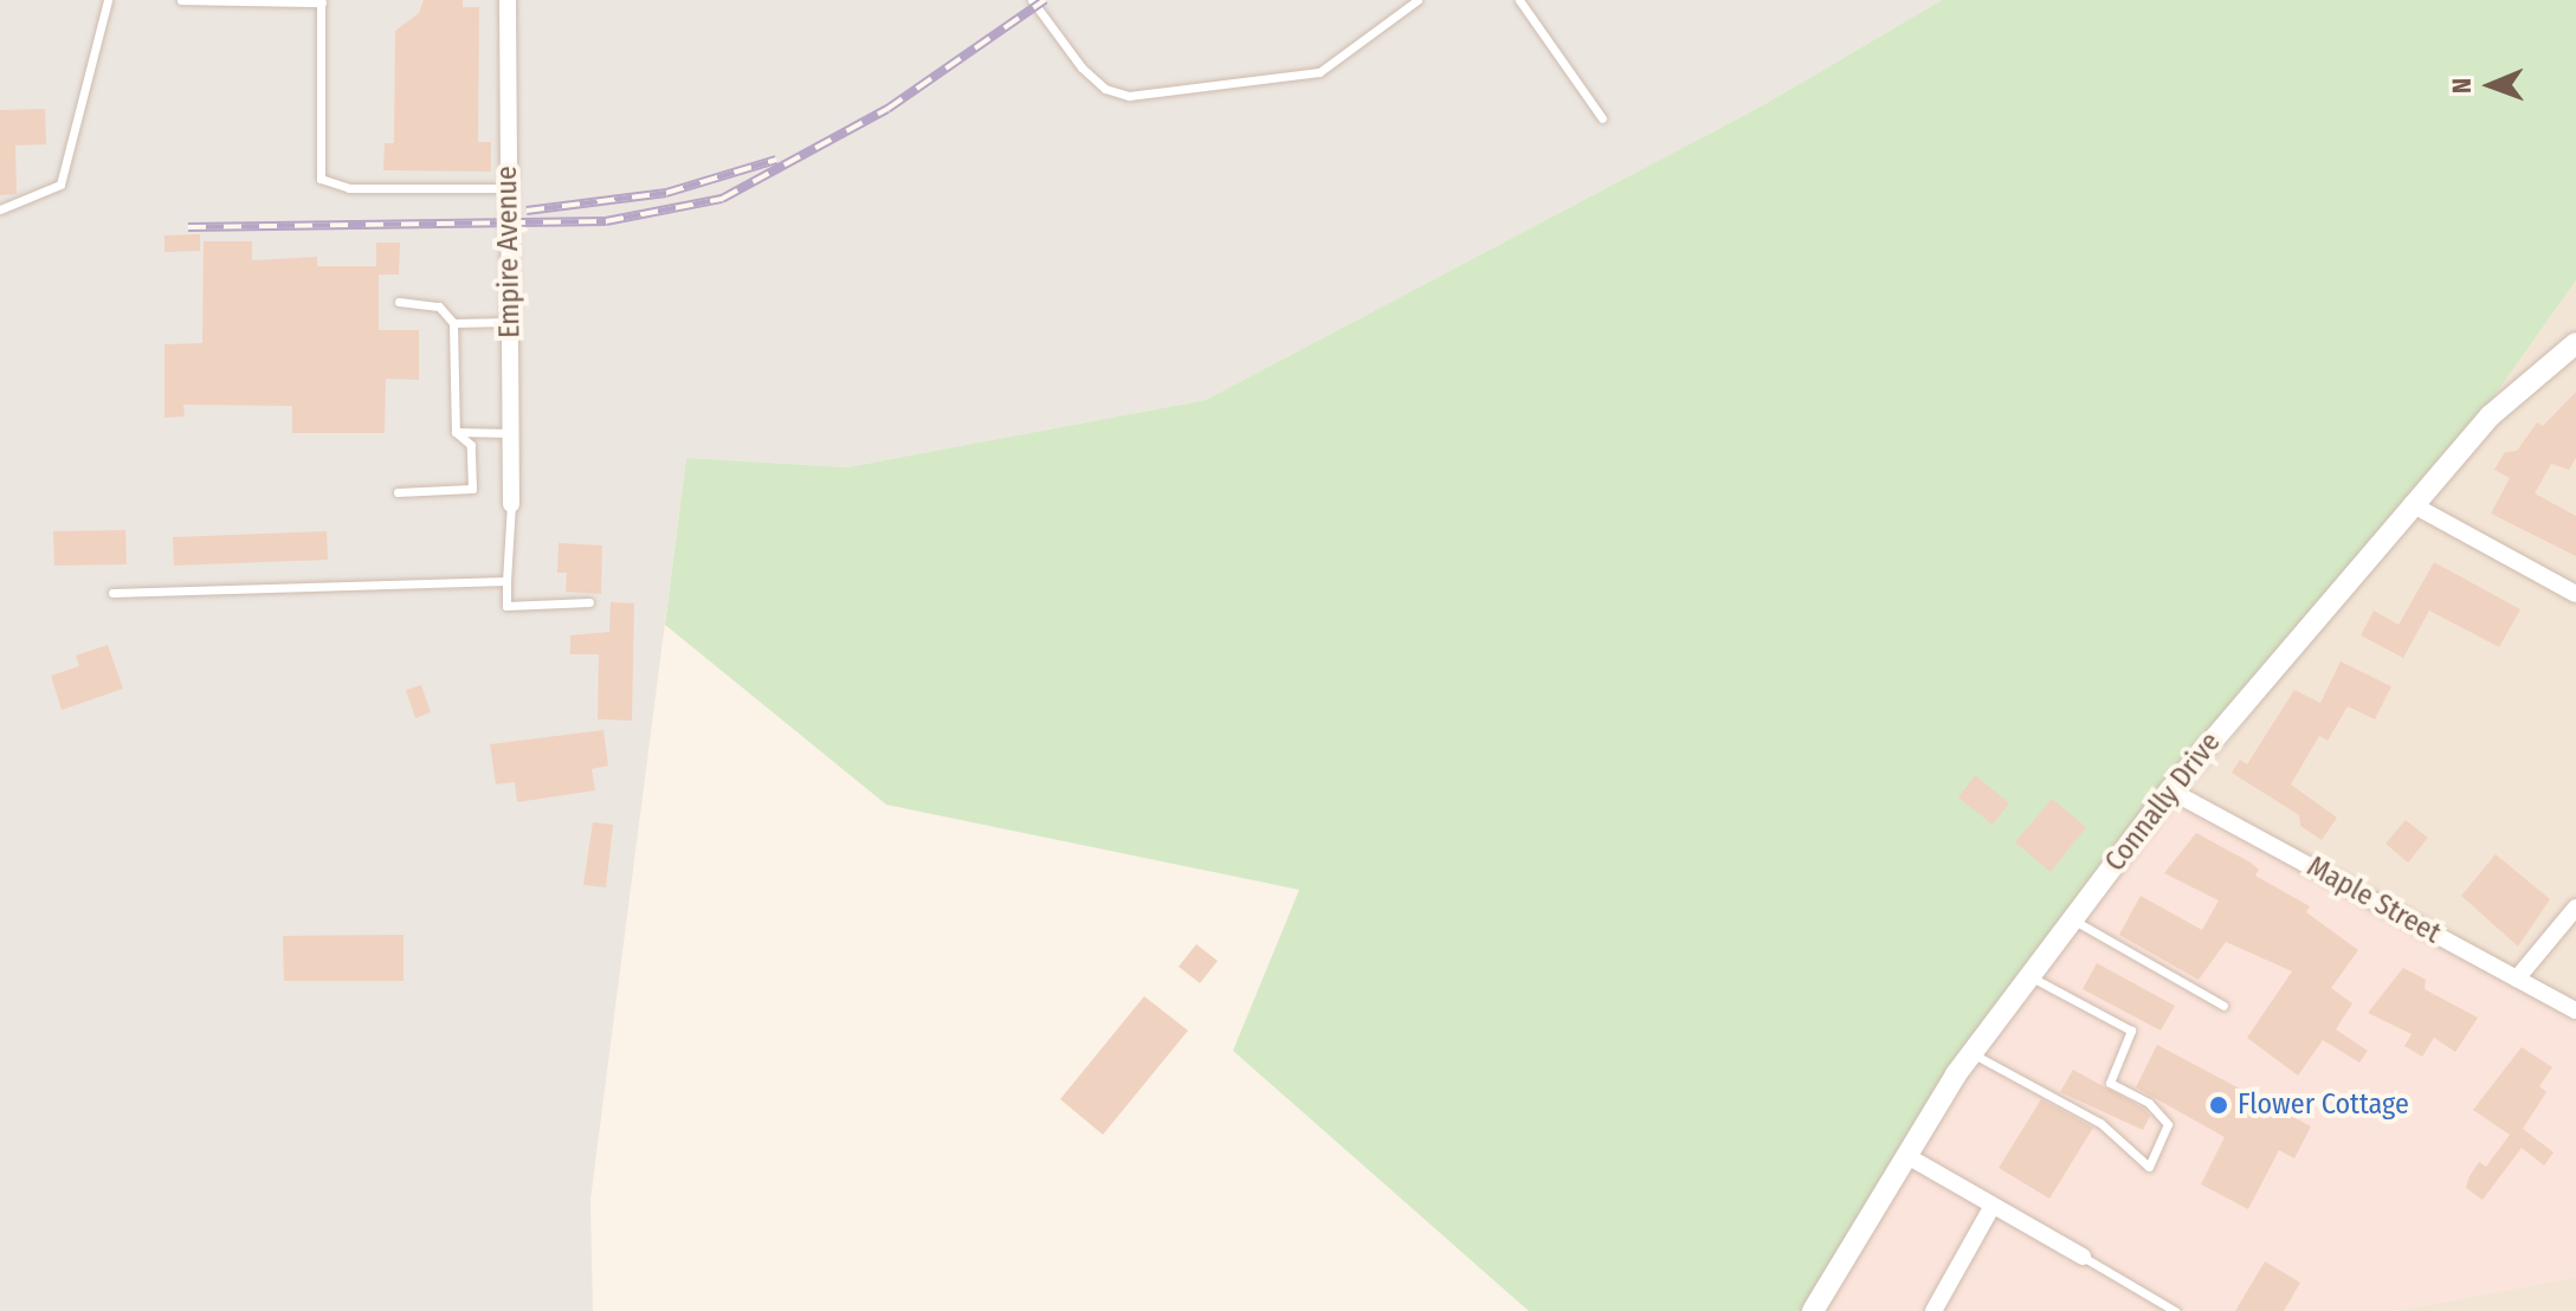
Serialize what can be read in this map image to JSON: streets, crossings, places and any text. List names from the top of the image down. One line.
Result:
{"streets":{"street":["Empire Avenue","Connally Drive","Maple Street"]},"crossings":[["Connally Drive","Maple Street"]],"places":["Flower Cottage"],"north":"left"}
